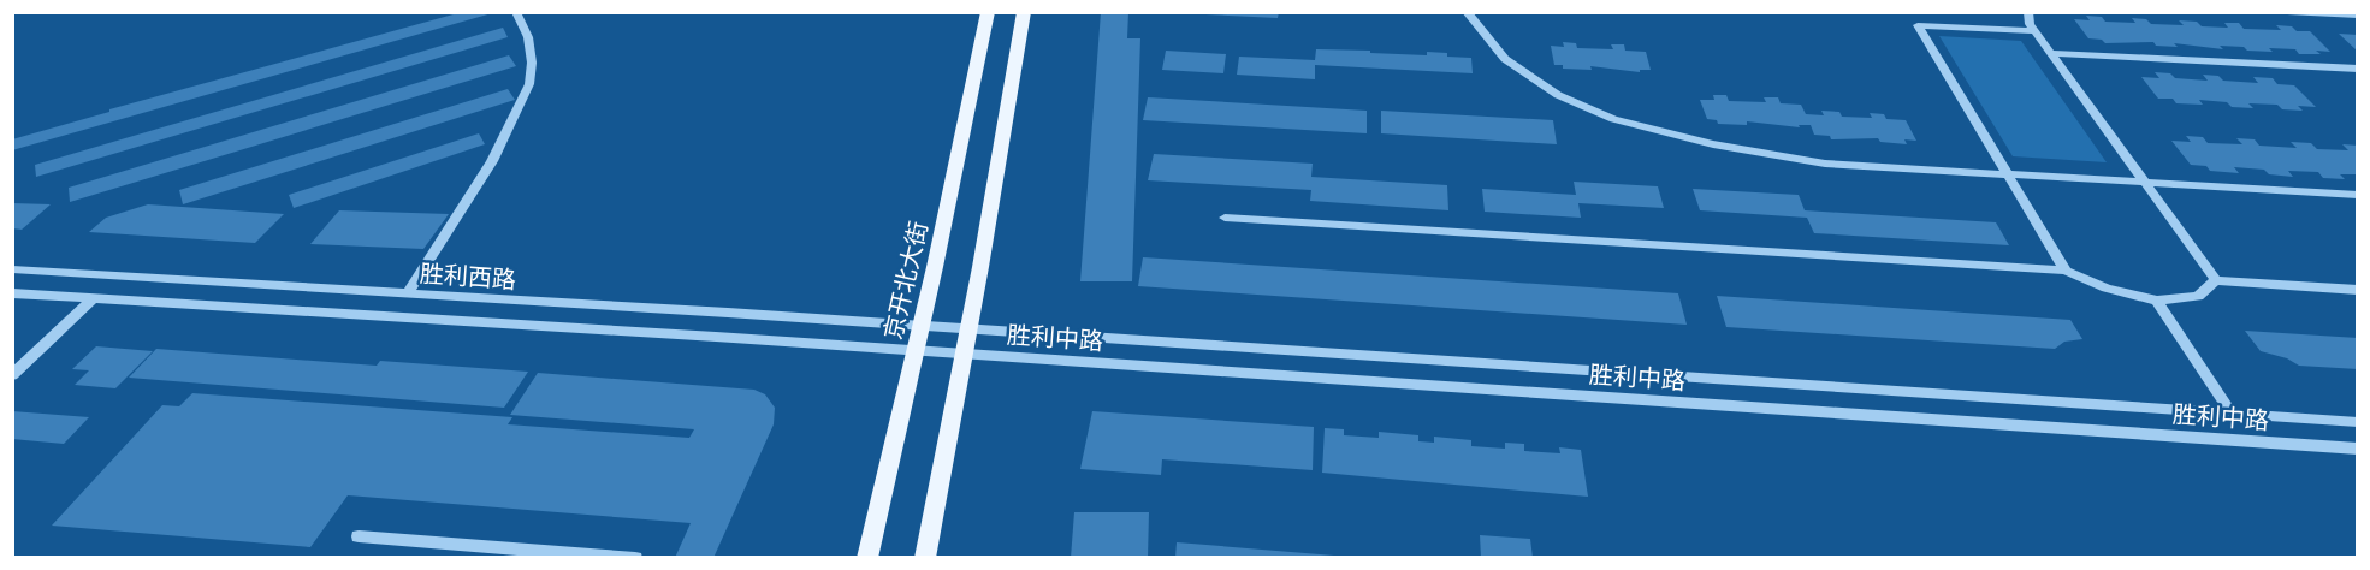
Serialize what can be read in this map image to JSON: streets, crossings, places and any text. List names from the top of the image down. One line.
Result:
{"streets":{"main road":["京开北大街"],"street":["胜利西路","胜利中路"]},"crossings":[["胜利西路","京开北大街"],["胜利西路","胜利中路"],["京开北大街","胜利中路"]]}
